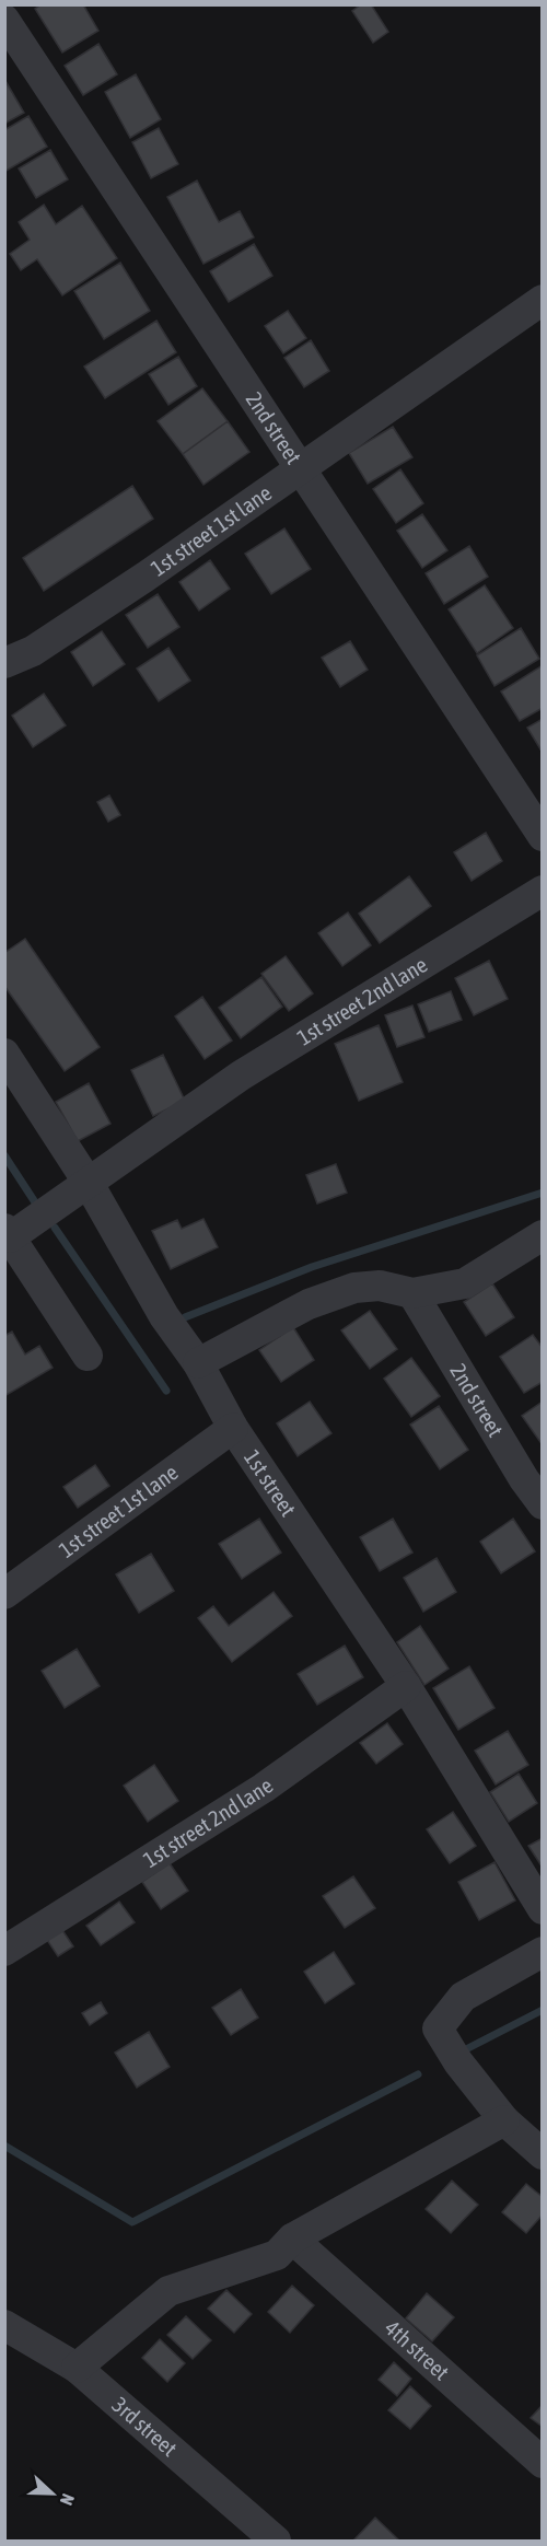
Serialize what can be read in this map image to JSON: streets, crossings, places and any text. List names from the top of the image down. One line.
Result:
{"streets":{"street":["2nd street","1st street 1st lane","1st street 2nd lane","1st street","4th street","3rd street"]},"crossings":[["2nd street","1st street 1st lane"],["1st street 1st lane","1st street"],["1st street 2nd lane","1st street"]],"north":"right"}
